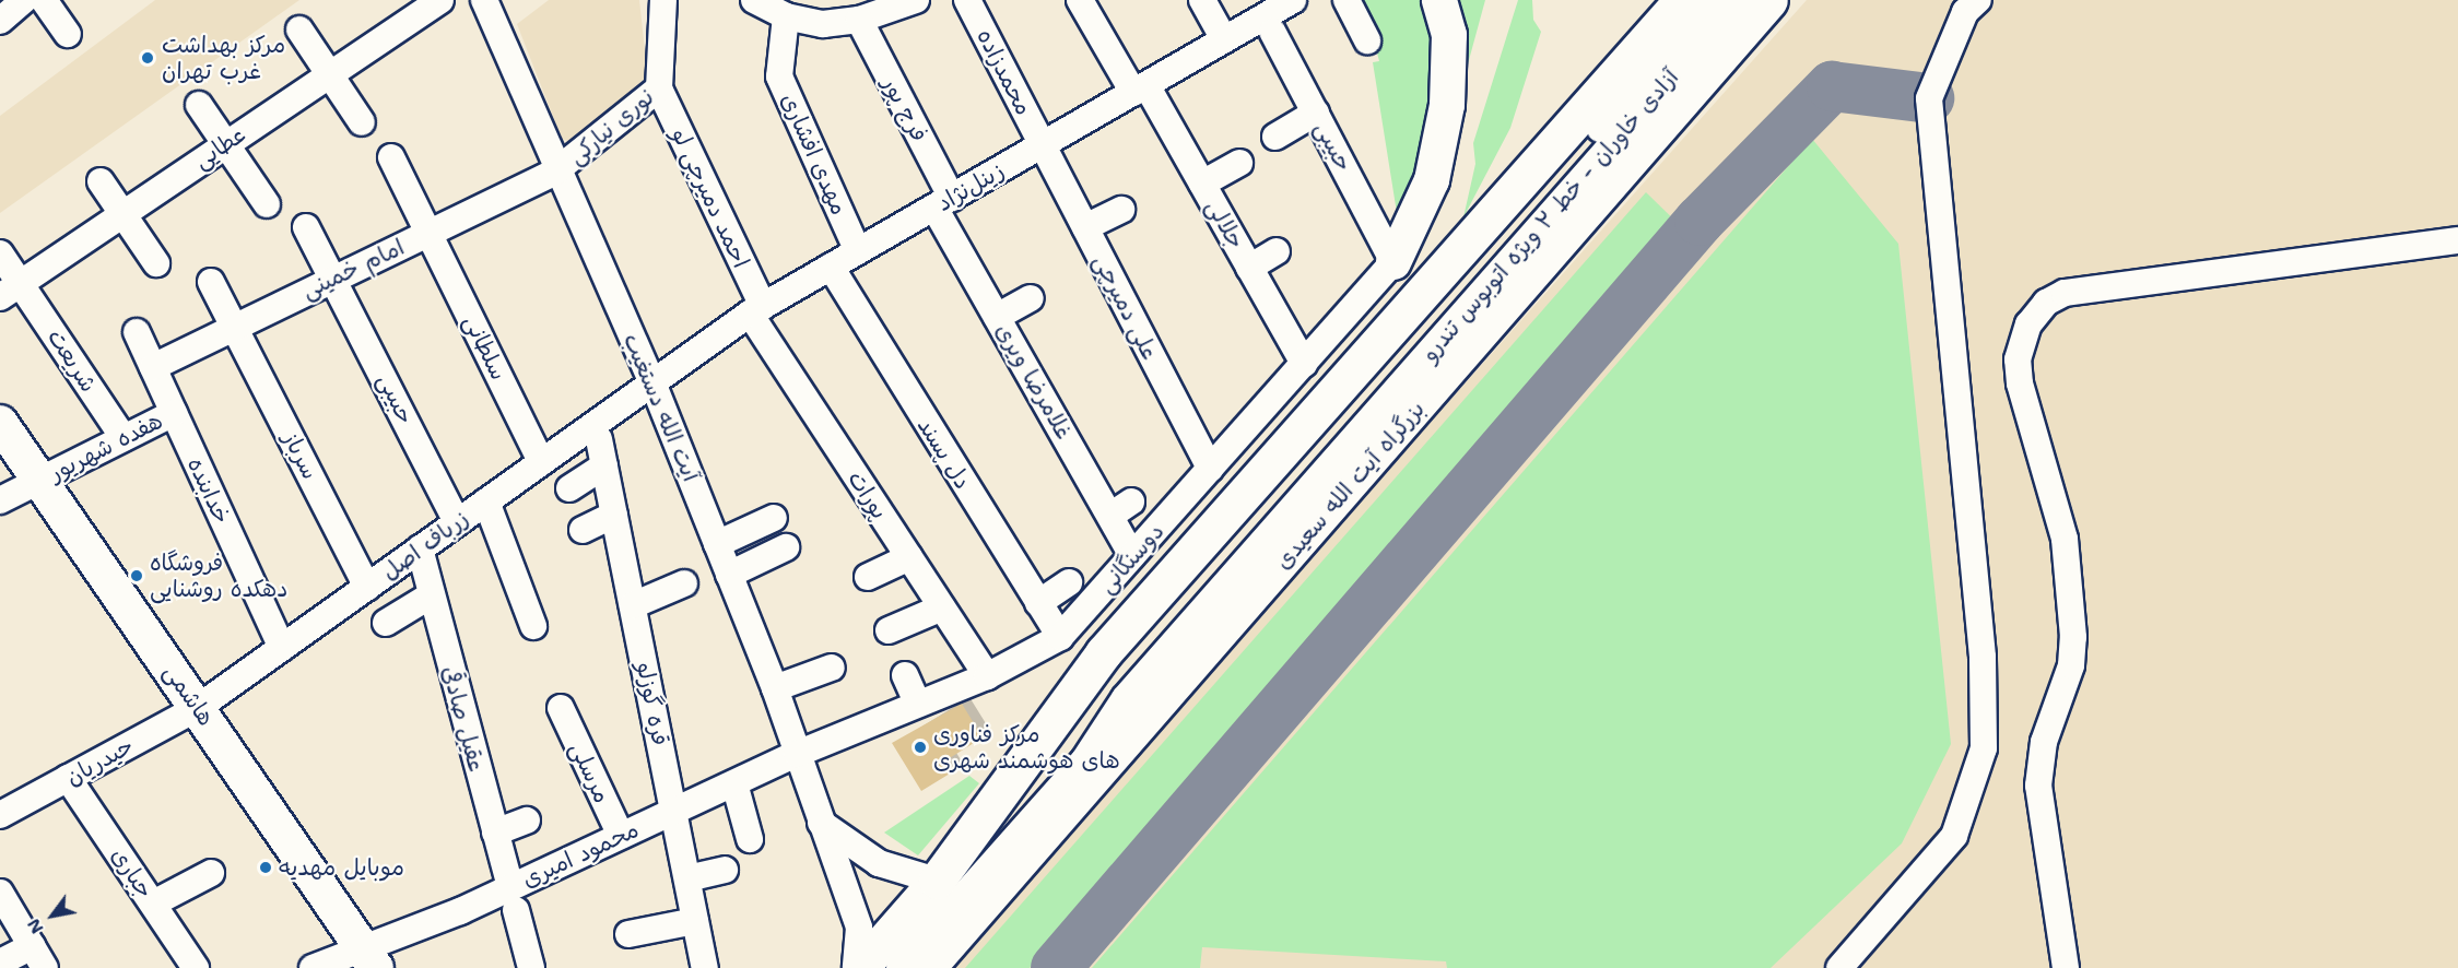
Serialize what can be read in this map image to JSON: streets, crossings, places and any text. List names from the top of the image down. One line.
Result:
{"streets":{"highway":["بزرگراه آیت الله سعیدی"],"main road":["هاشمی"],"street":["محمدزاده","فرج پور","نوری نیارکی","حبیبی","عطایی","مهدی افشاری","زینل‌نژاد","احمد دمیرچی لو","آزادی خاوران - خط ۲ ویژه اتوبوس تندرو","جلالی","امام خمینی","علی دمیرچی","سلطانی","شریعت","غلامرضا ویری","آیت الله دستغیب","هفده شهریور","دل پسند","سرباز","خدابنده","پورات","زرباف اصل","دوسنگانی","قره گوزلو","عقیل صادقی","حیدریان","مرسلی","محمود امیری","جباری"]},"crossings":[["محمدزاده","زینل‌نژاد"],["محمدزاده","علی دمیرچی"],["فرج پور","زینل‌نژاد"],["فرج پور","غلامرضا ویری"],["نوری نیارکی","احمد دمیرچی لو"],["نوری نیارکی","امام خمینی"],["نوری نیارکی","آیت الله دستغیب"],["حبیبی","امام خمینی"],["حبیبی","زرباف اصل"],["حبیبی","دوسنگانی"],["عطایی","شریعت"],["مهدی افشاری","زینل‌نژاد"],["زینل‌نژاد","احمد دمیرچی لو"],["زینل‌نژاد","جلالی"],["زینل‌نژاد","علی دمیرچی"],["زینل‌نژاد","غلامرضا ویری"],["زینل‌نژاد","آیت الله دستغیب"],["زینل‌نژاد","دل پسند"],["زینل‌نژاد","پورات"],["زینل‌نژاد","زرباف اصل"],["احمد دمیرچی لو","پورات"],["جلالی","دوسنگانی"],["امام خمینی","سلطانی"],["امام خمینی","آیت الله دستغیب"],["امام خمینی","سرباز"],["امام خمینی","خدابنده"],["علی دمیرچی","دوسنگانی"],["سلطانی","زرباف اصل"],["شریعت","هفده شهریور"],["غلامرضا ویری","دوسنگانی"],["آیت الله دستغیب","زرباف اصل"],["آیت الله دستغیب","دوسنگانی"],["آیت الله دستغیب","محمود امیری"],["هفده شهریور","خدابنده"],["هفده شهریور","هاشمی"],["دل پسند","دوسنگانی"],["سرباز","زرباف اصل"],["خدابنده","زرباف اصل"],["پورات","دوسنگانی"],["زرباف اصل","هاشمی"],["زرباف اصل","عقیل صادقی"],["زرباف اصل","حیدریان"],["دوسنگانی","محمود امیری"],["هاشمی","حیدریان"],["هاشمی","محمود امیری"],["قره گوزلو","محمود امیری"],["عقیل صادقی","محمود امیری"],["حیدریان","جباری"],["مرسلی","محمود امیری"]],"places":["مرکز بهداشت غرب تهران","فروشگاه دهکده روشنایی","مرکز فناوری های هوشمند شهری","موبایل مهدیه"],"north":"bottom left"}
